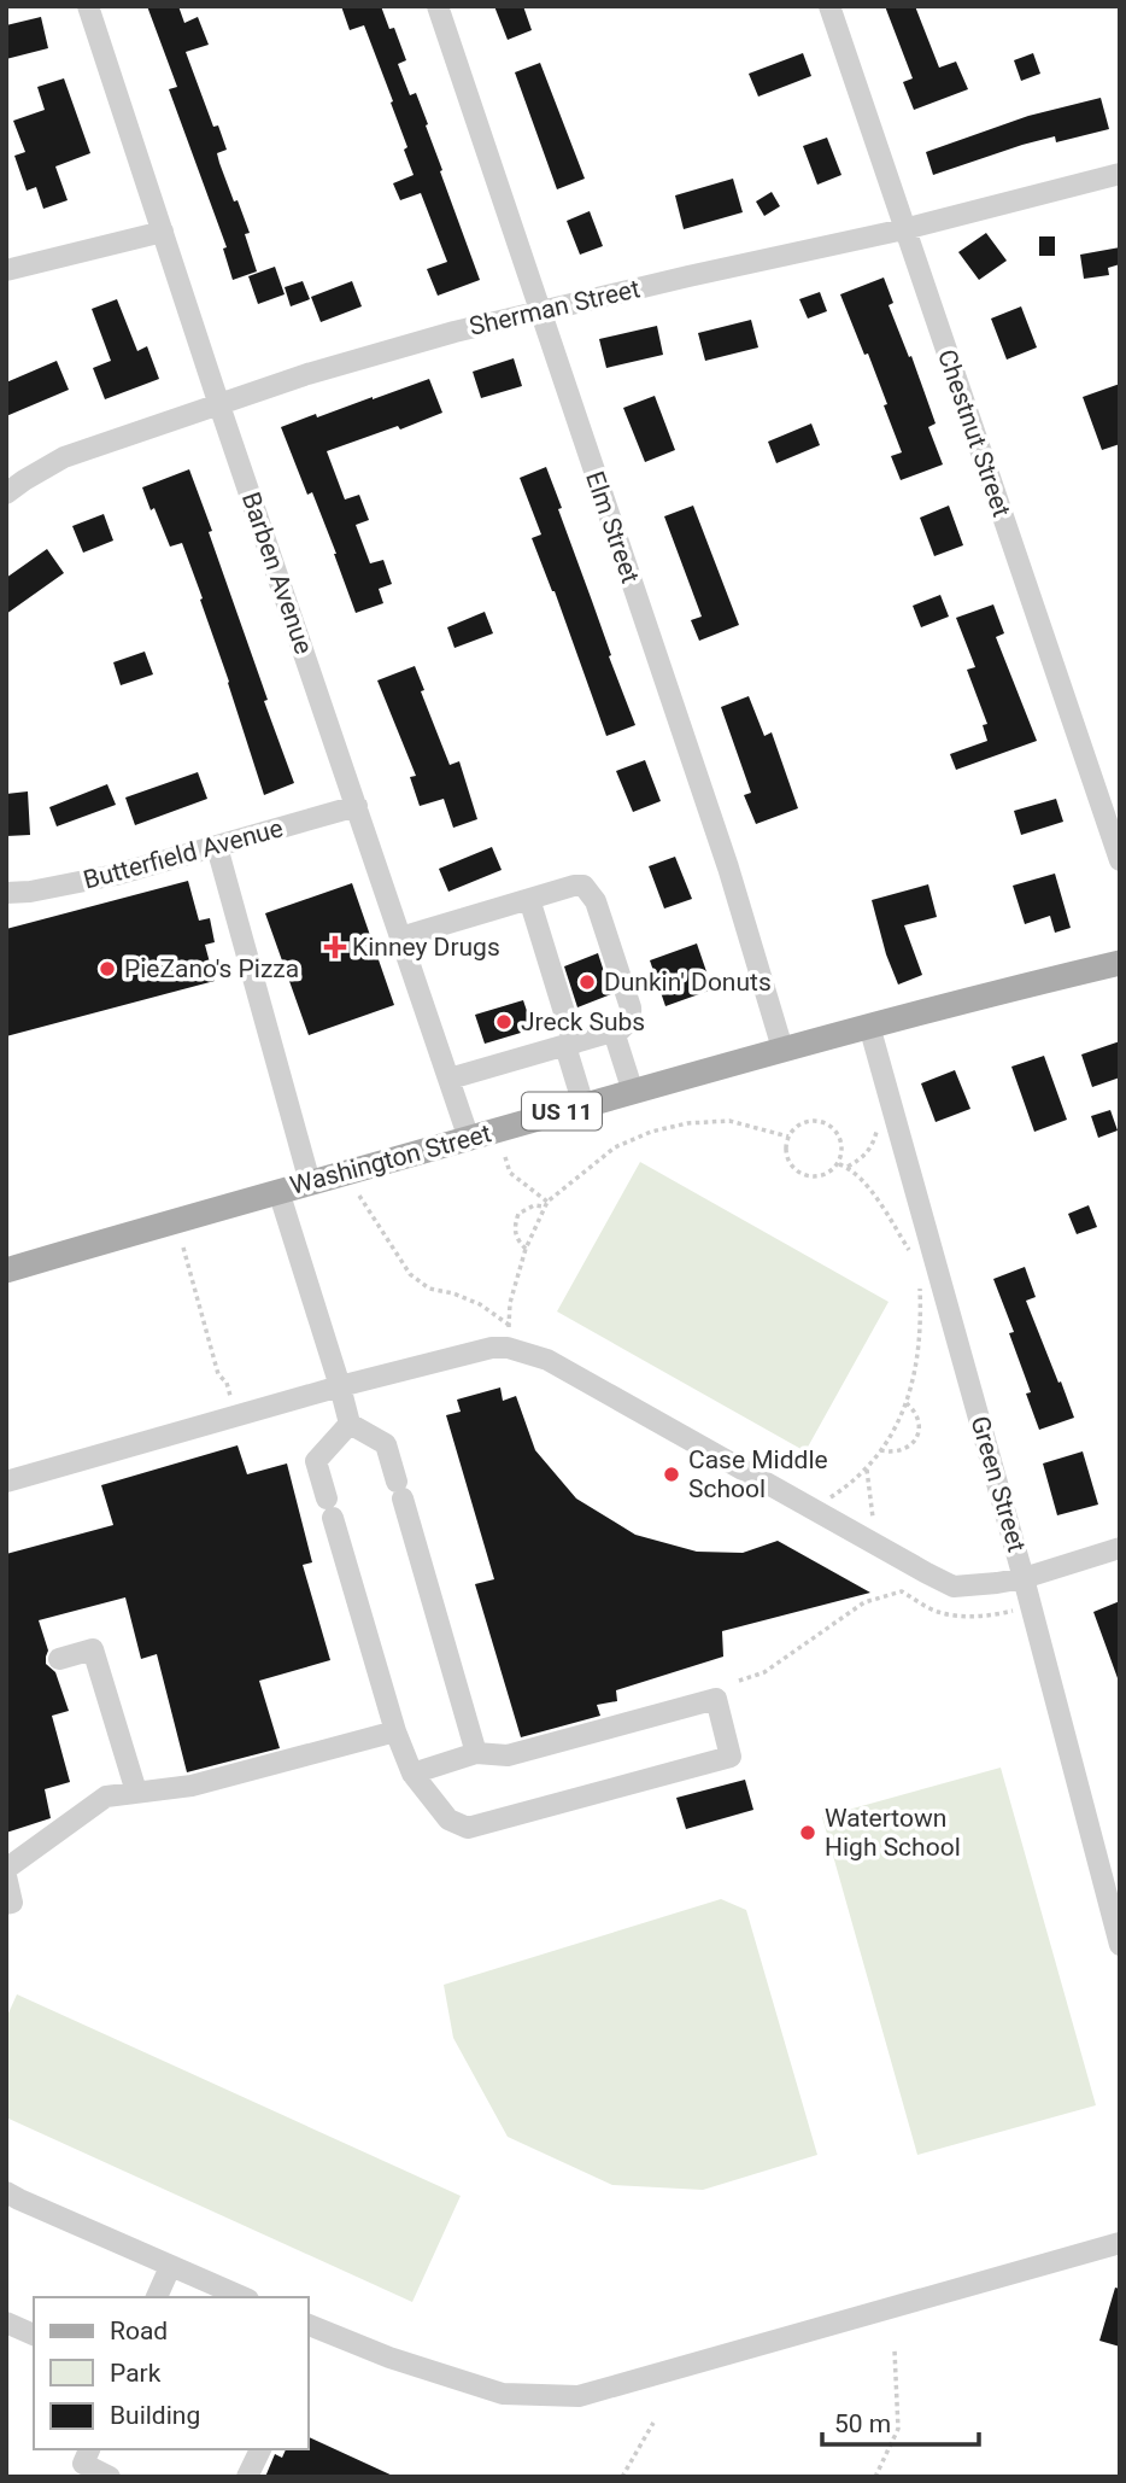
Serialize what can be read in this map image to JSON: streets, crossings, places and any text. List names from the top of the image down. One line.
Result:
{"streets":{"main road":["US 11","Washington Street"],"street":["Sherman Street","Chestnut Street","Elm Street","Barben Avenue","Butterfield Avenue","Green Street"]},"crossings":[["Sherman Street","Chestnut Street"],["Sherman Street","Elm Street"],["Sherman Street","Barben Avenue"],["Elm Street","Washington Street"],["Barben Avenue","Butterfield Avenue"],["Barben Avenue","Washington Street"],["Washington Street","Green Street"]],"places":{"health":["Kinney Drugs"],"other":["PieZano's Pizza","Dunkin' Donuts","Jreck Subs","Case Middle School","Watertown High School"]},"legend":["Road","Park","Building"],"scale_bar":"50 m"}
